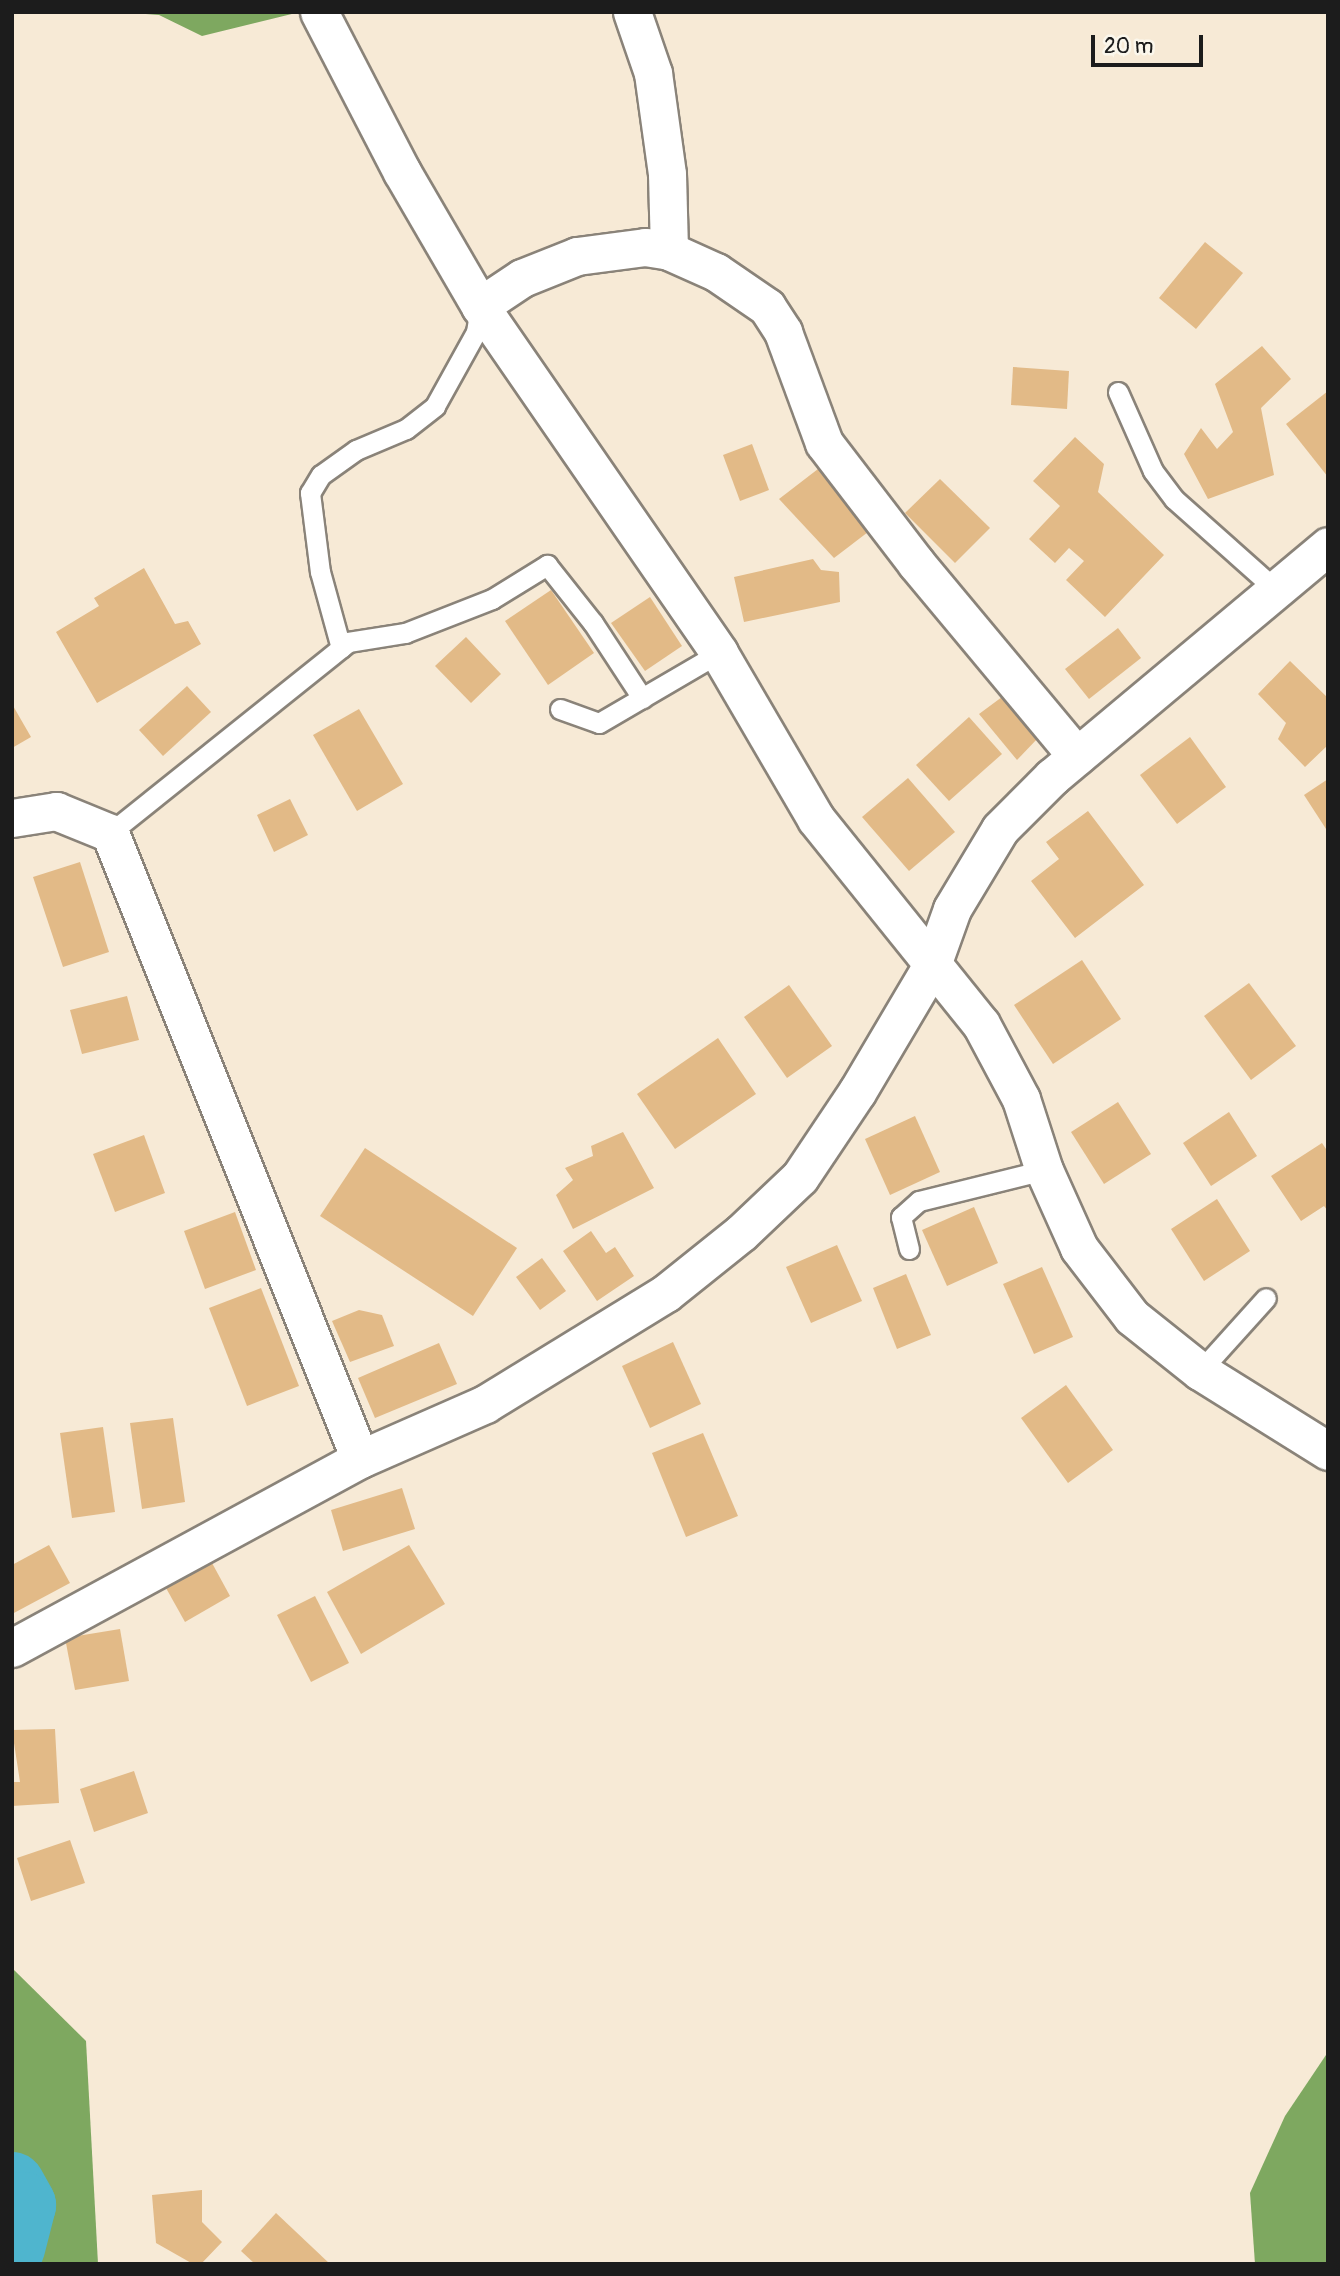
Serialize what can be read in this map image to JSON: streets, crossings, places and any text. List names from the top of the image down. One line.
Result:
{"scale_bar":"20 m"}
